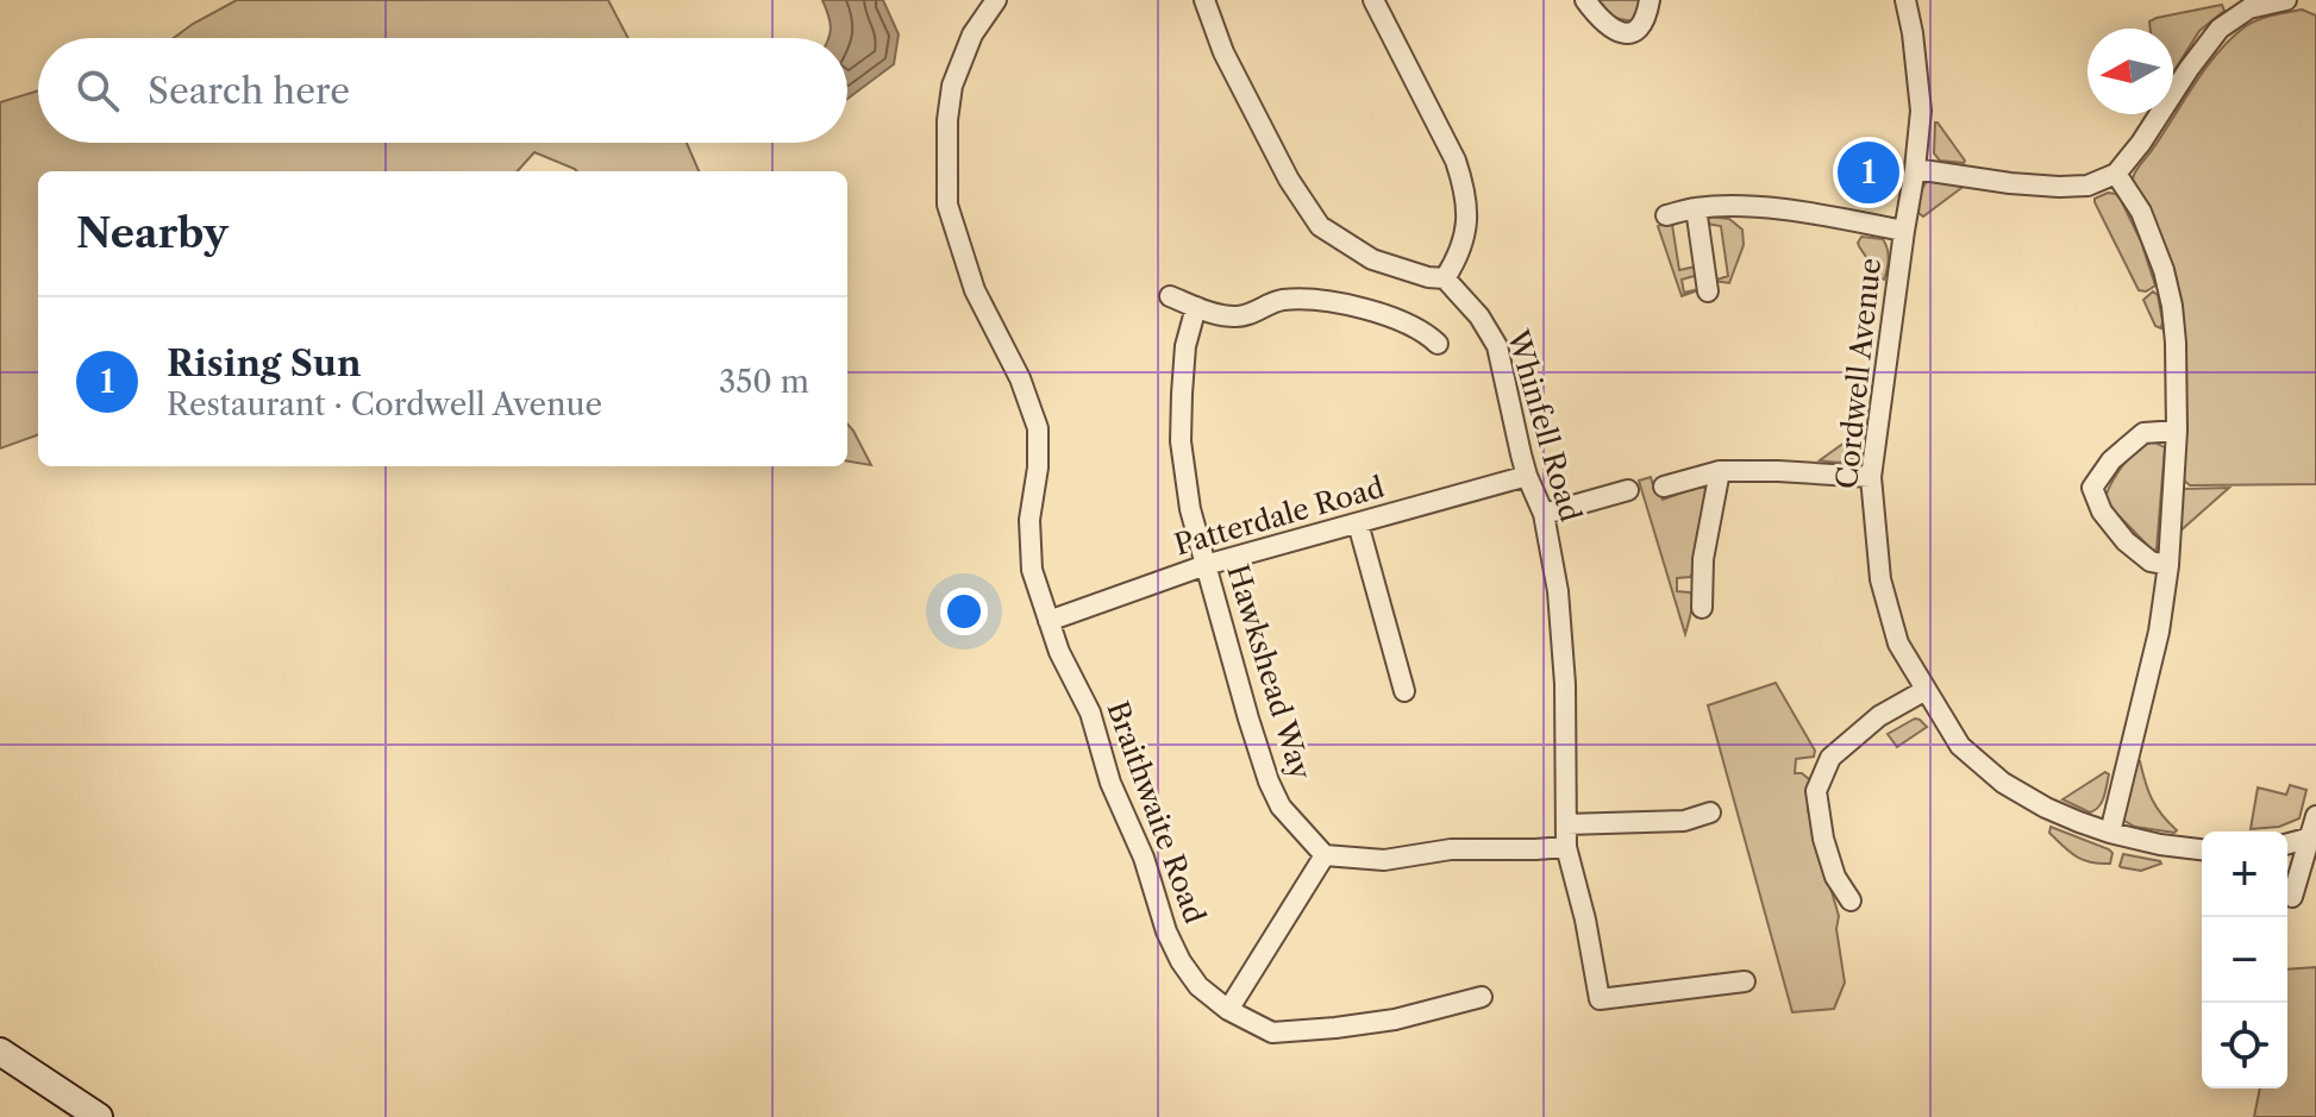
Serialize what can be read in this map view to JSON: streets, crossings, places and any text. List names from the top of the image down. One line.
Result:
{"streets":{"street":["Cordwell Avenue","Whinfell Road","Patterdale Road","Hawkshead Way","Braithwaite Road"]},"crossings":[["Whinfell Road","Patterdale Road"],["Patterdale Road","Hawkshead Way"],["Patterdale Road","Braithwaite Road"]],"north":"left","page":{"search":"Search here","pins":"1","heading":"Nearby","list":[{"mark":"1","name":"Rising Sun","note":"Restaurant · Cordwell Avenue","value":"350 m"}],"map_buttons":["+","−"]}}
